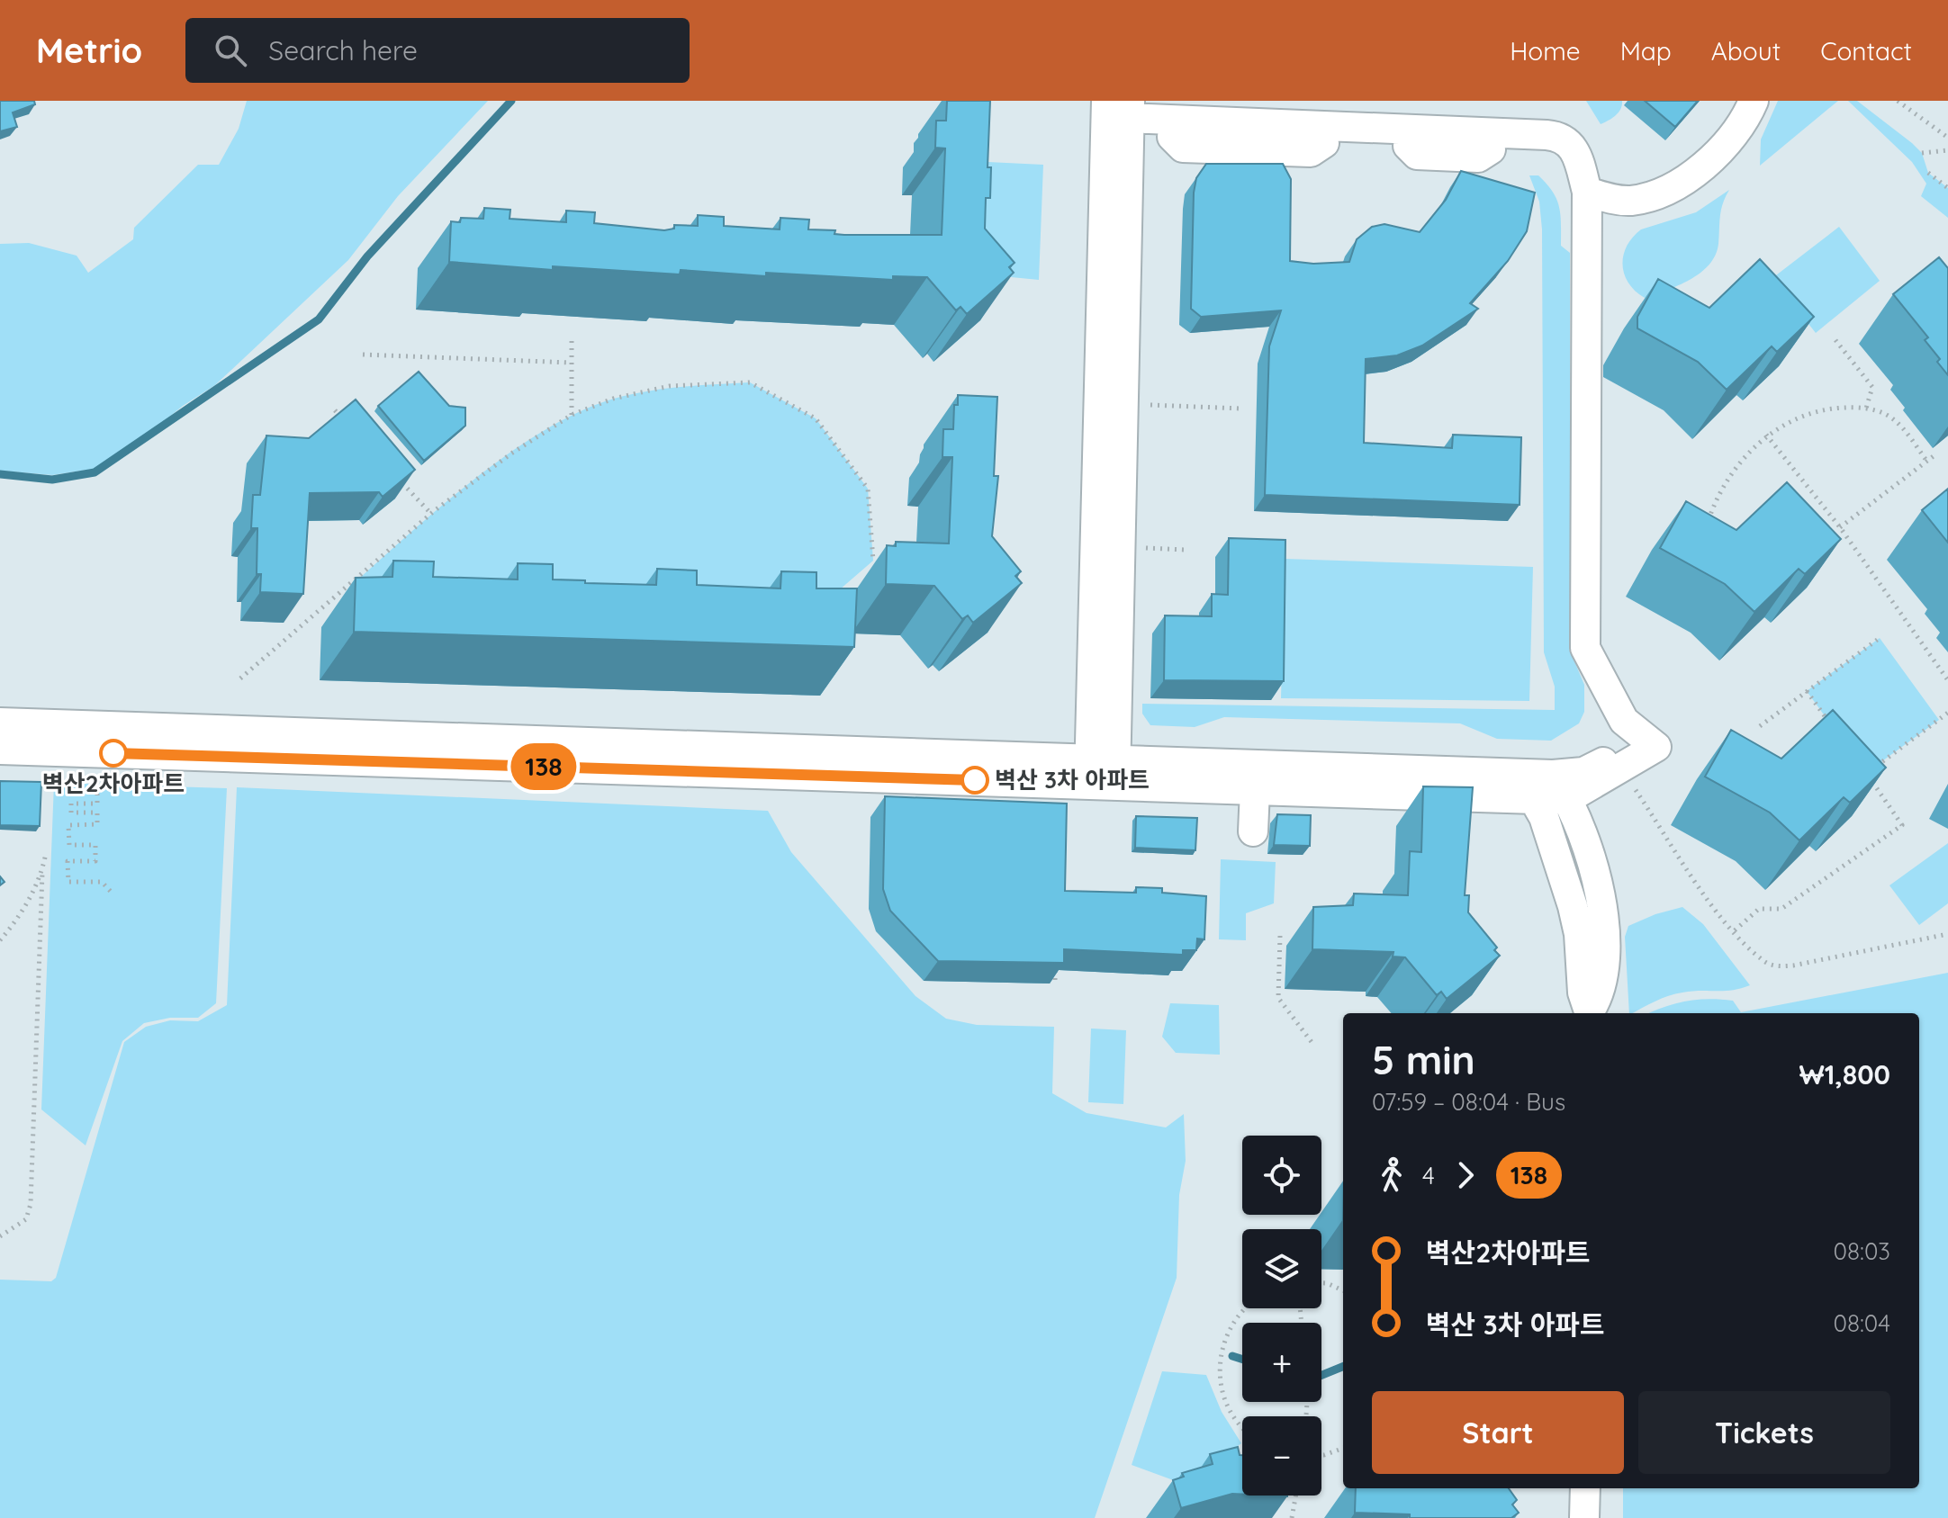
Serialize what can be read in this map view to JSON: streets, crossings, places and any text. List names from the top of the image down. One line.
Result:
{"places":["벽산2차아파트","벽산 3차 아파트"],"lines":["bus line 138"],"page":{"header":"Metrio","search":"Search here","nav":["Home","Map","About","Contact"],"on_map":"138","heading":["5 min","07:59 – 08:04 · Bus","₩1,800"],"map_buttons":["+","−"],"legs":["4","138"],"list":[{"name":"벽산2차아파트","value":"08:03"},{"name":"벽산 3차 아파트","value":"08:04"}],"buttons":["Start","Tickets"]}}
